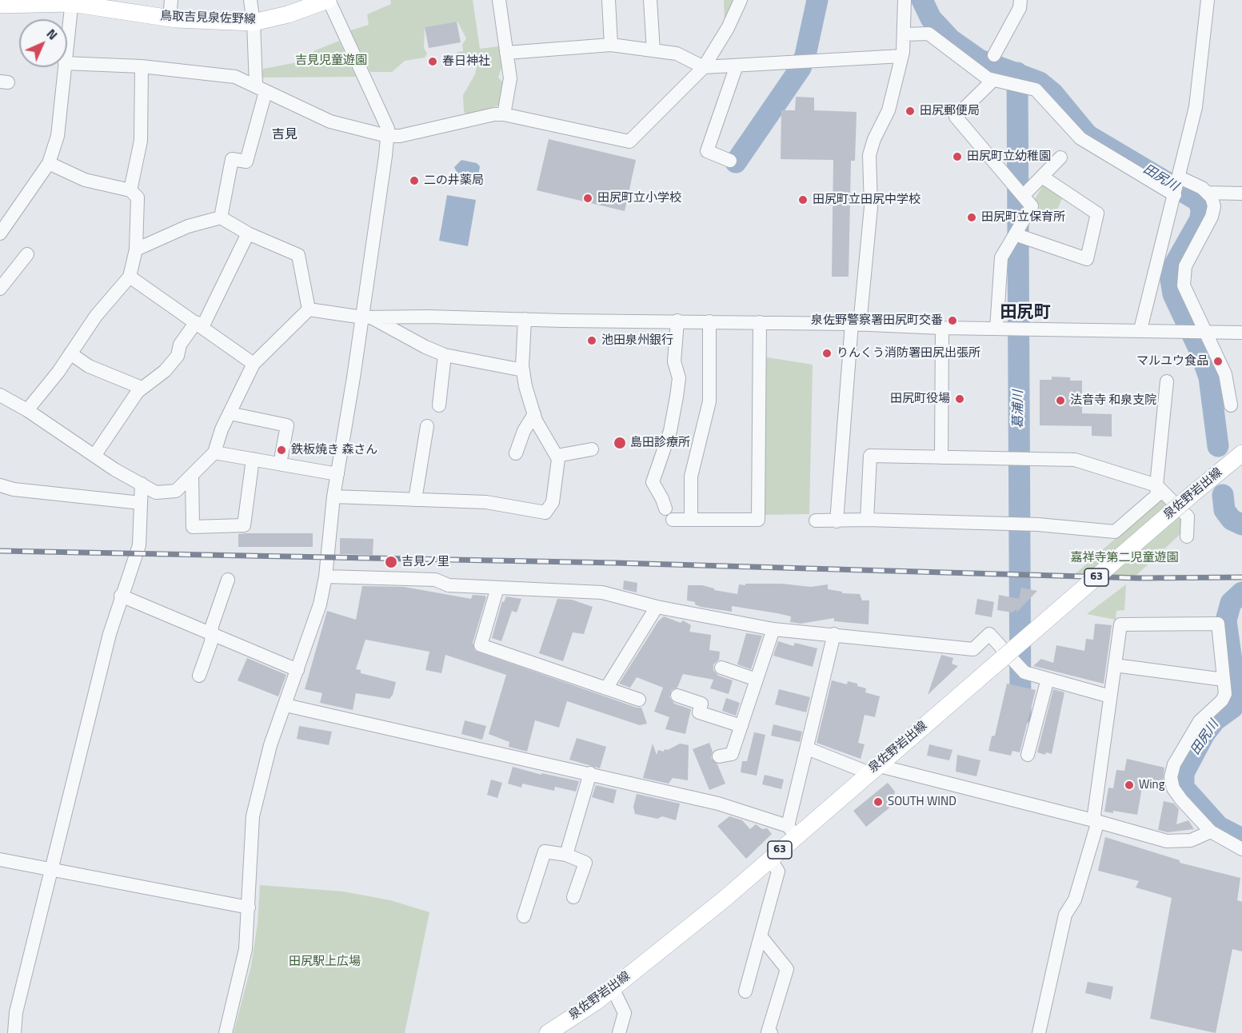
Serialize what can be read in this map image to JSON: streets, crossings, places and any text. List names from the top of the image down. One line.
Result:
{"streets":{"main road":["鳥取吉見泉佐野線","泉佐野岩出線","63"]},"districts":["吉見","田尻町"],"water":["田尻川","葛浦川"],"parks":["吉見児童遊園","嘉祥寺第二児童遊園","田尻駅上広場"],"places":["春日神社","田尻郵便局","田尻町立幼稚園","二の井薬局","田尻町立小学校","田尻町立田尻中学校","田尻町立保育所","泉佐野警察署田尻町交番","池田泉州銀行","りんくう消防署田尻出張所","マルユウ食品","田尻町役場","法音寺 和泉支院","島田診療所","鉄板焼き 森さん","吉見ノ里","Wing","SOUTH WIND"],"north":"top right"}
